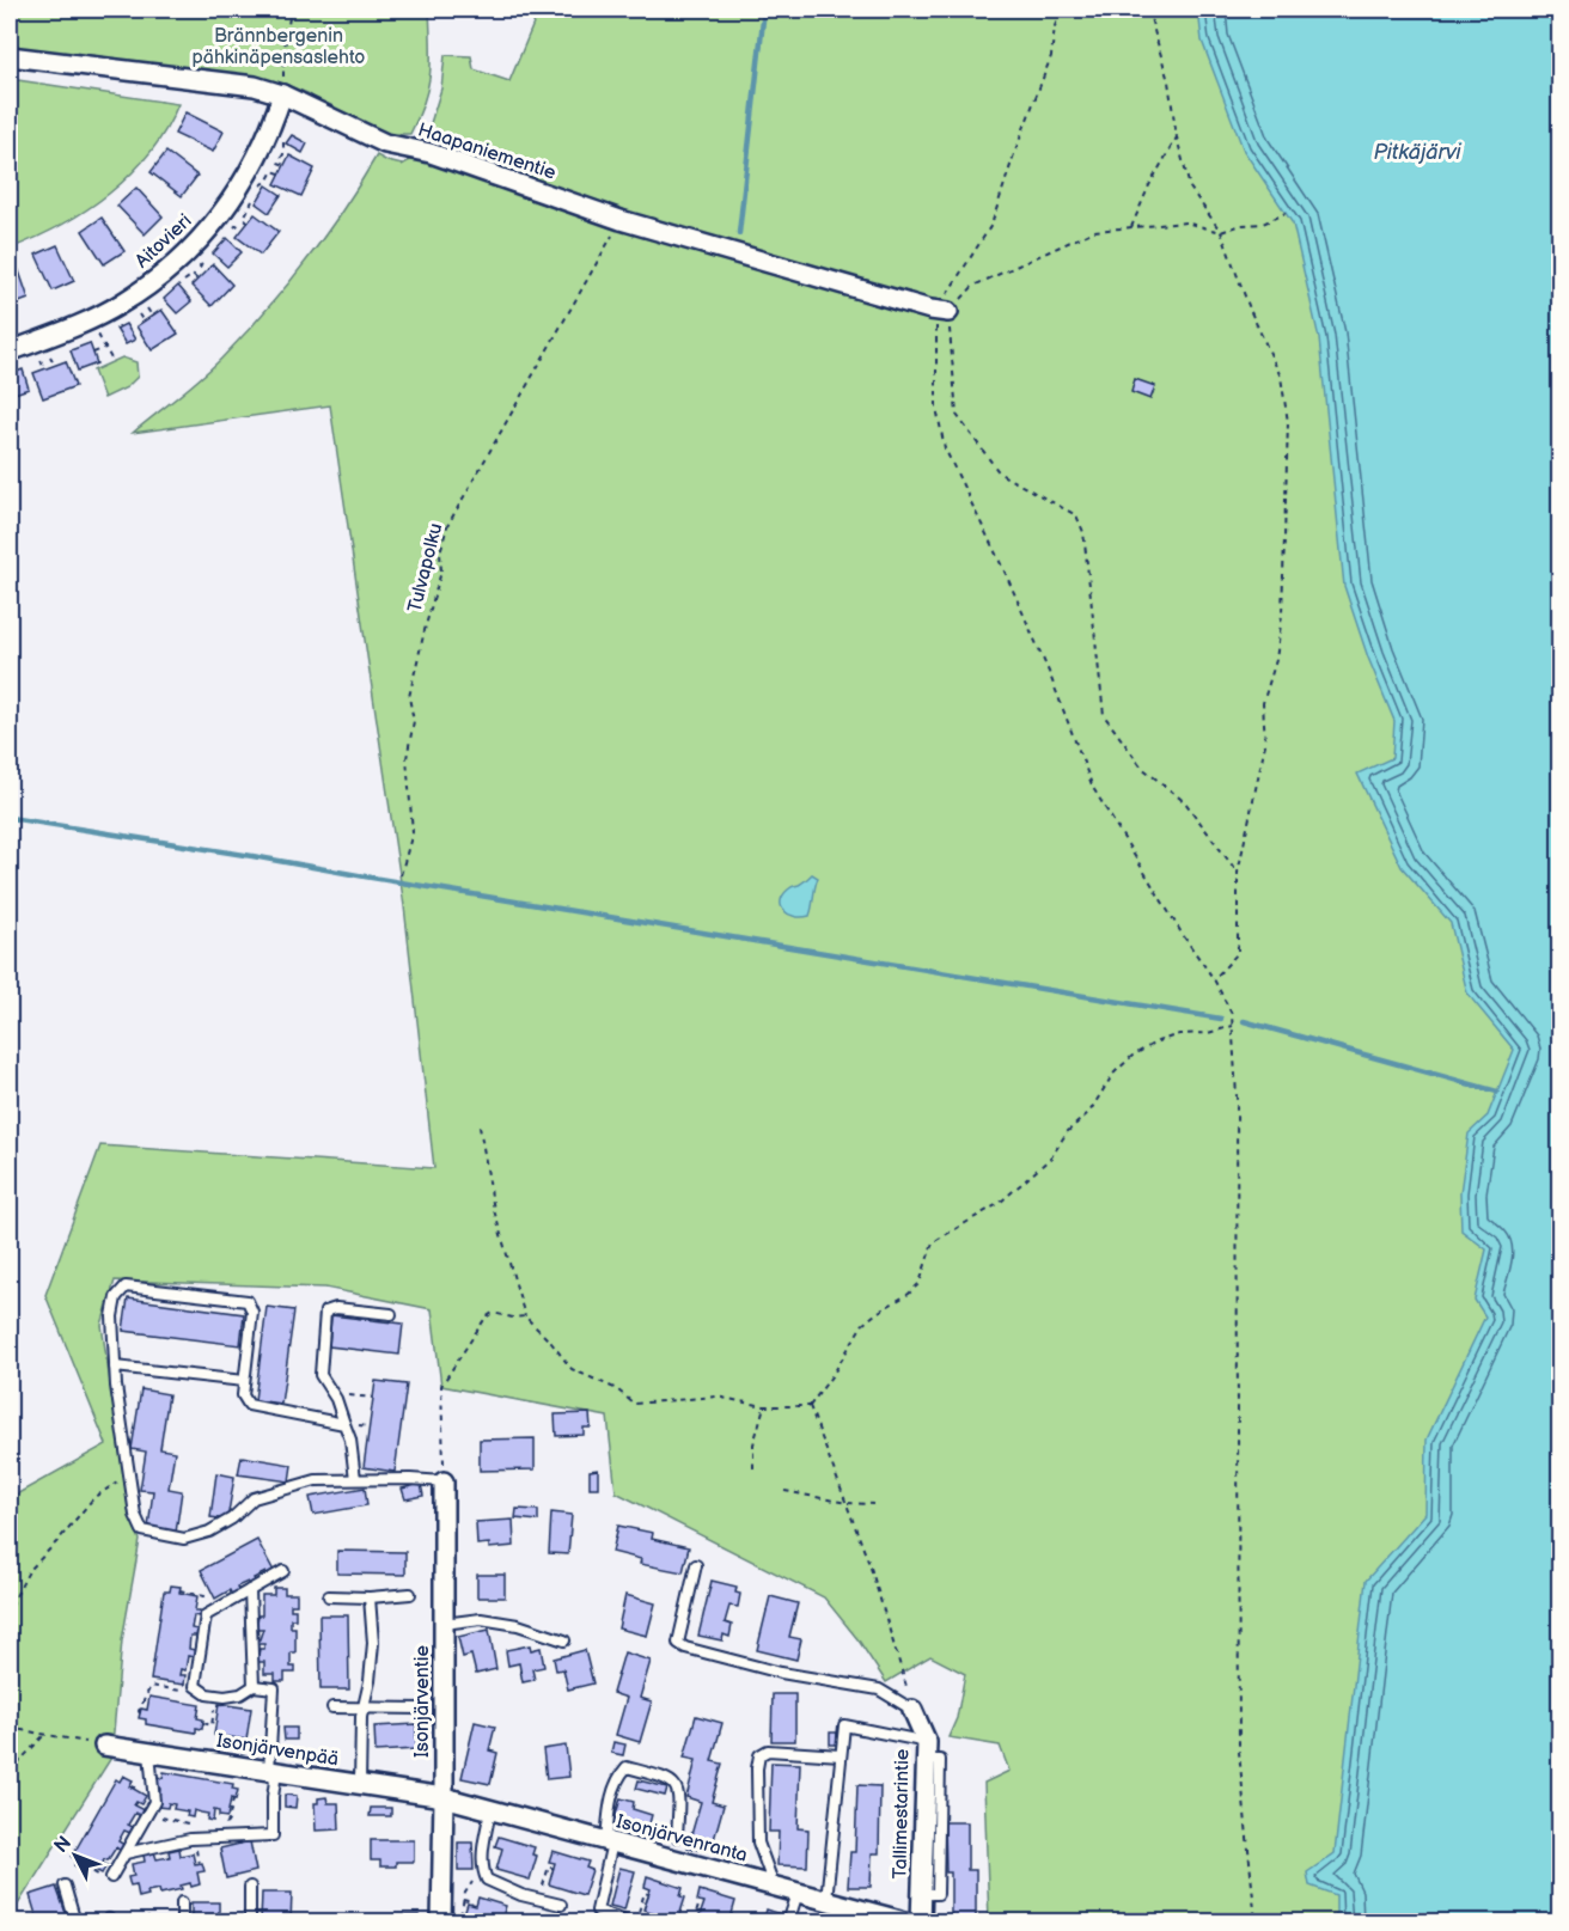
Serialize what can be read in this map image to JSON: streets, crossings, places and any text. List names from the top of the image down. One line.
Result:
{"streets":{"street":["Haapaniementie","Aitovieri","Isonjärventie","Isonjärvenpää","Tallimestarintie","Isonjärvenranta"],"path":["Tulvapolku"]},"crossings":[["Haapaniementie","Aitovieri"],["Haapaniementie","Tulvapolku"],["Isonjärventie","Isonjärvenpää"],["Isonjärventie","Isonjärvenranta"],["Isonjärvenpää","Isonjärvenranta"]],"water":["Pitkäjärvi"],"parks":["Brännbergenin pähkinäpensaslehto"],"north":"top left"}
